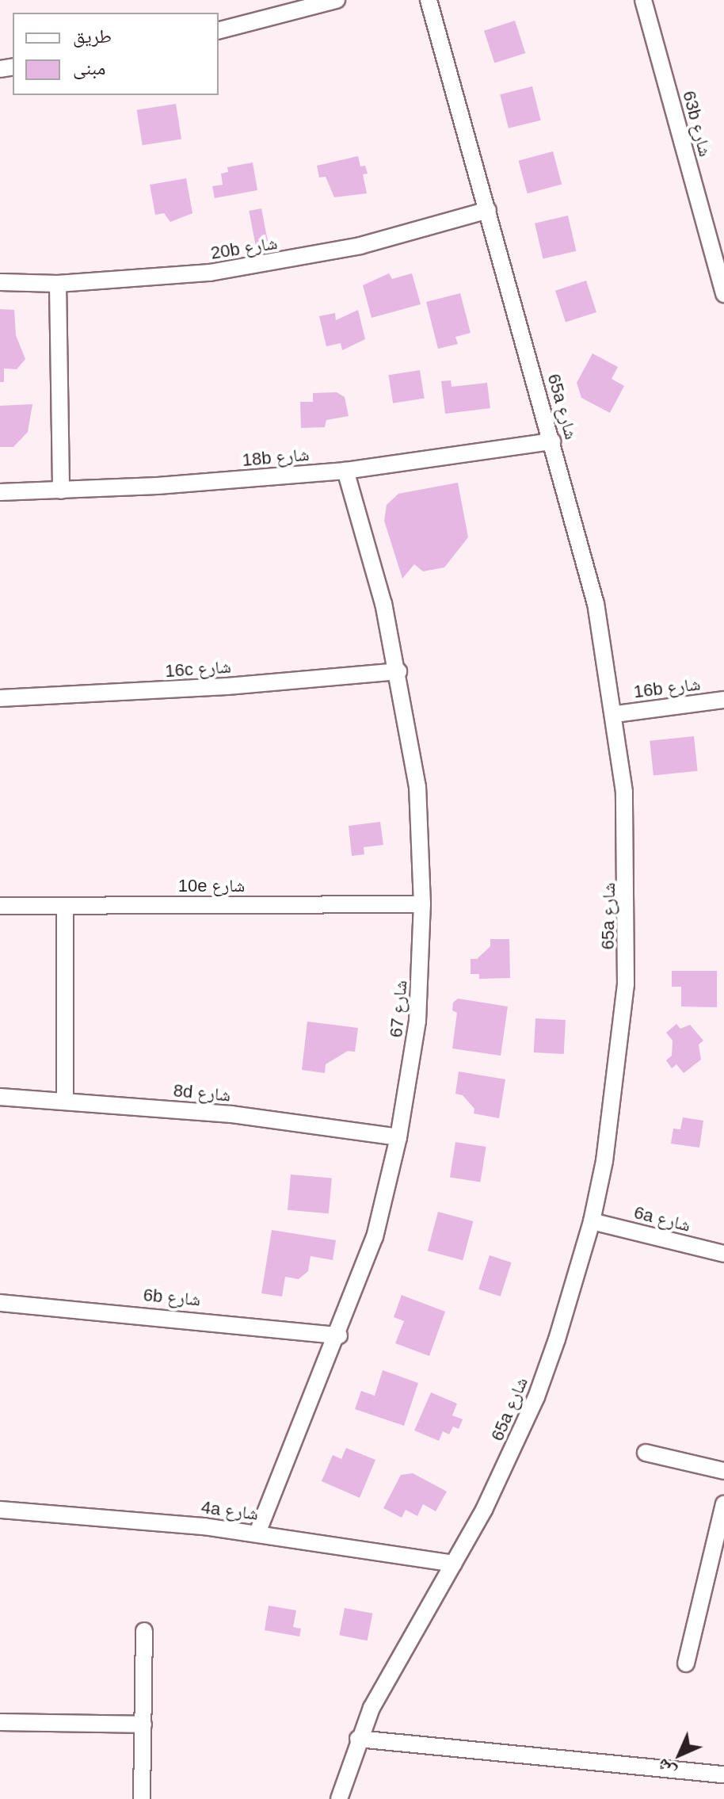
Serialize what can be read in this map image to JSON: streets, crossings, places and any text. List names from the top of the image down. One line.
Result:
{"streets":{"street":["63b شارع","20b شارع","65a شارع","18b شارع","16c شارع","16b شارع","10e شارع","شارع 67","8d شارع","6a شارع","6b شارع","4a شارع"]},"crossings":[["20b شارع","65a شارع"],["65a شارع","18b شارع"],["65a شارع","16b شارع"],["65a شارع","6a شارع"],["65a شارع","4a شارع"],["18b شارع","شارع 67"],["16c شارع","شارع 67"],["10e شارع","شارع 67"],["شارع 67","8d شارع"],["شارع 67","6b شارع"],["شارع 67","4a شارع"]],"legend":["طريق","مبنى"],"north":"bottom left"}
